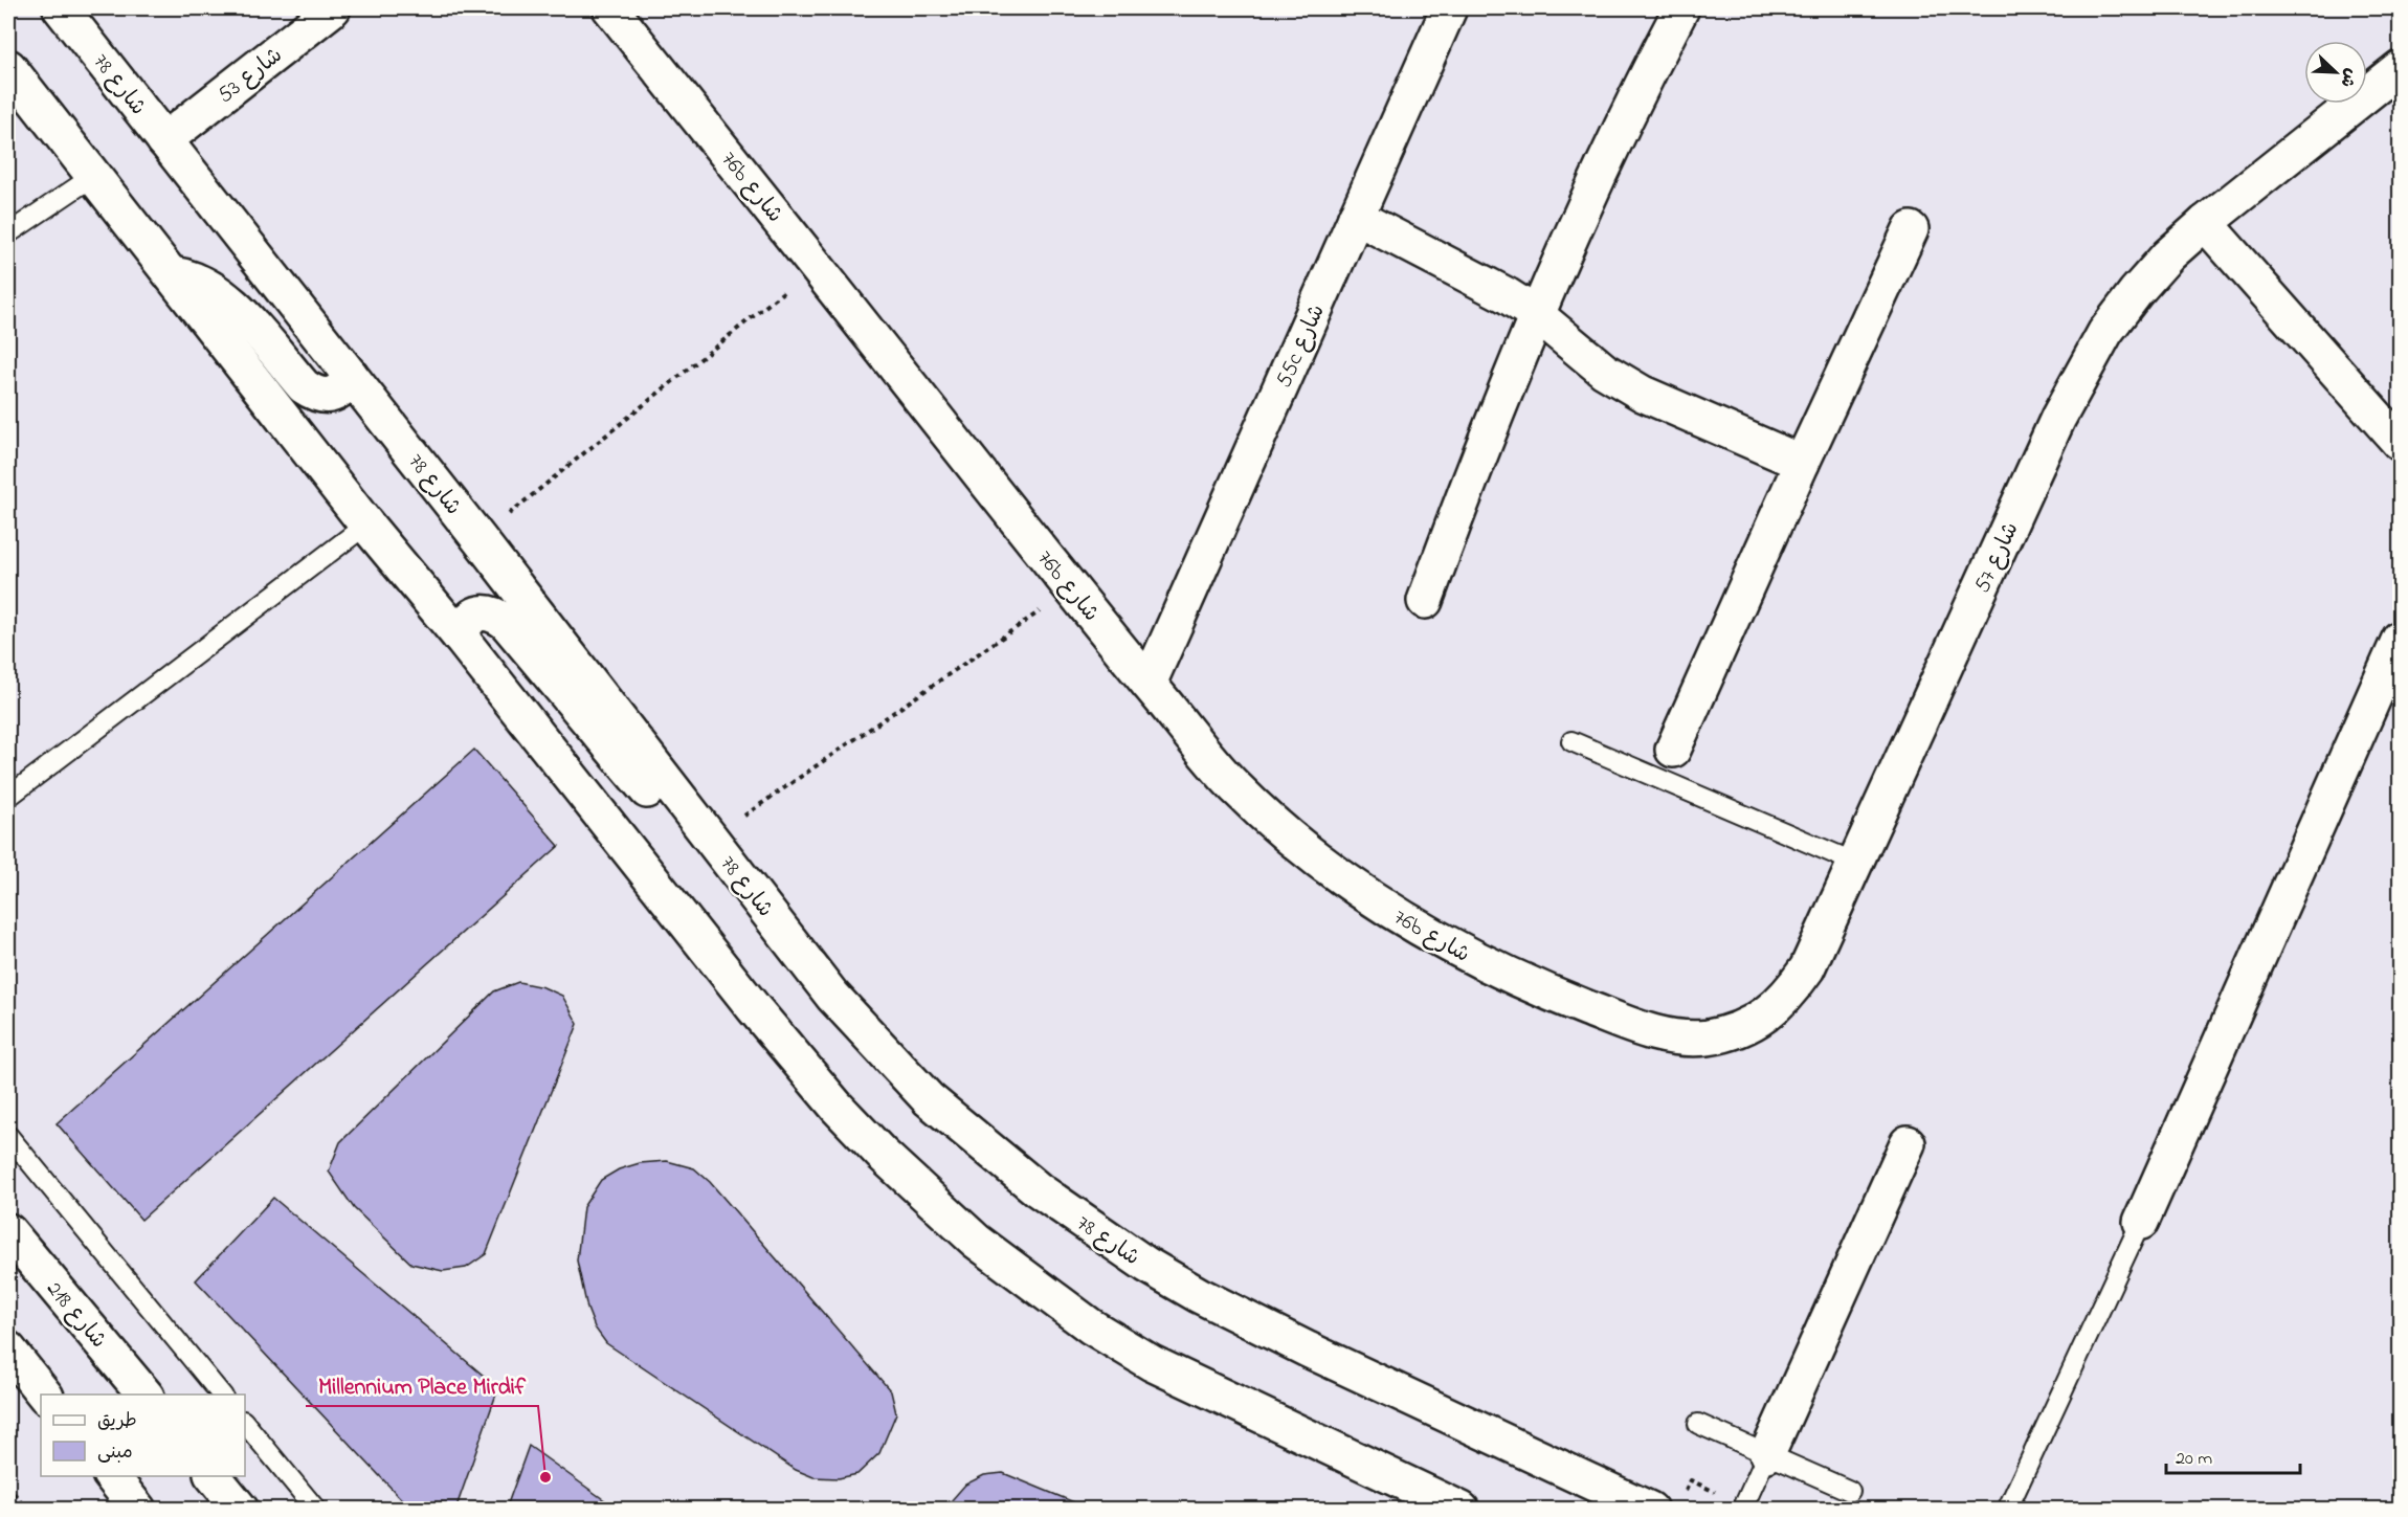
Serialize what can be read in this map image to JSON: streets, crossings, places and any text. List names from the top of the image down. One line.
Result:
{"streets":{"street":["شارع 53","شارع 78","76b شارع","55c شارع","شارع 57","شارع 218"]},"crossings":[["شارع 53","شارع 78"],["76b شارع","55c شارع"],["76b شارع","شارع 57"]],"places":["Millennium Place Mirdif"],"legend":["طريق","مبنى"],"scale_bar":"20 m","north":"bottom right"}
